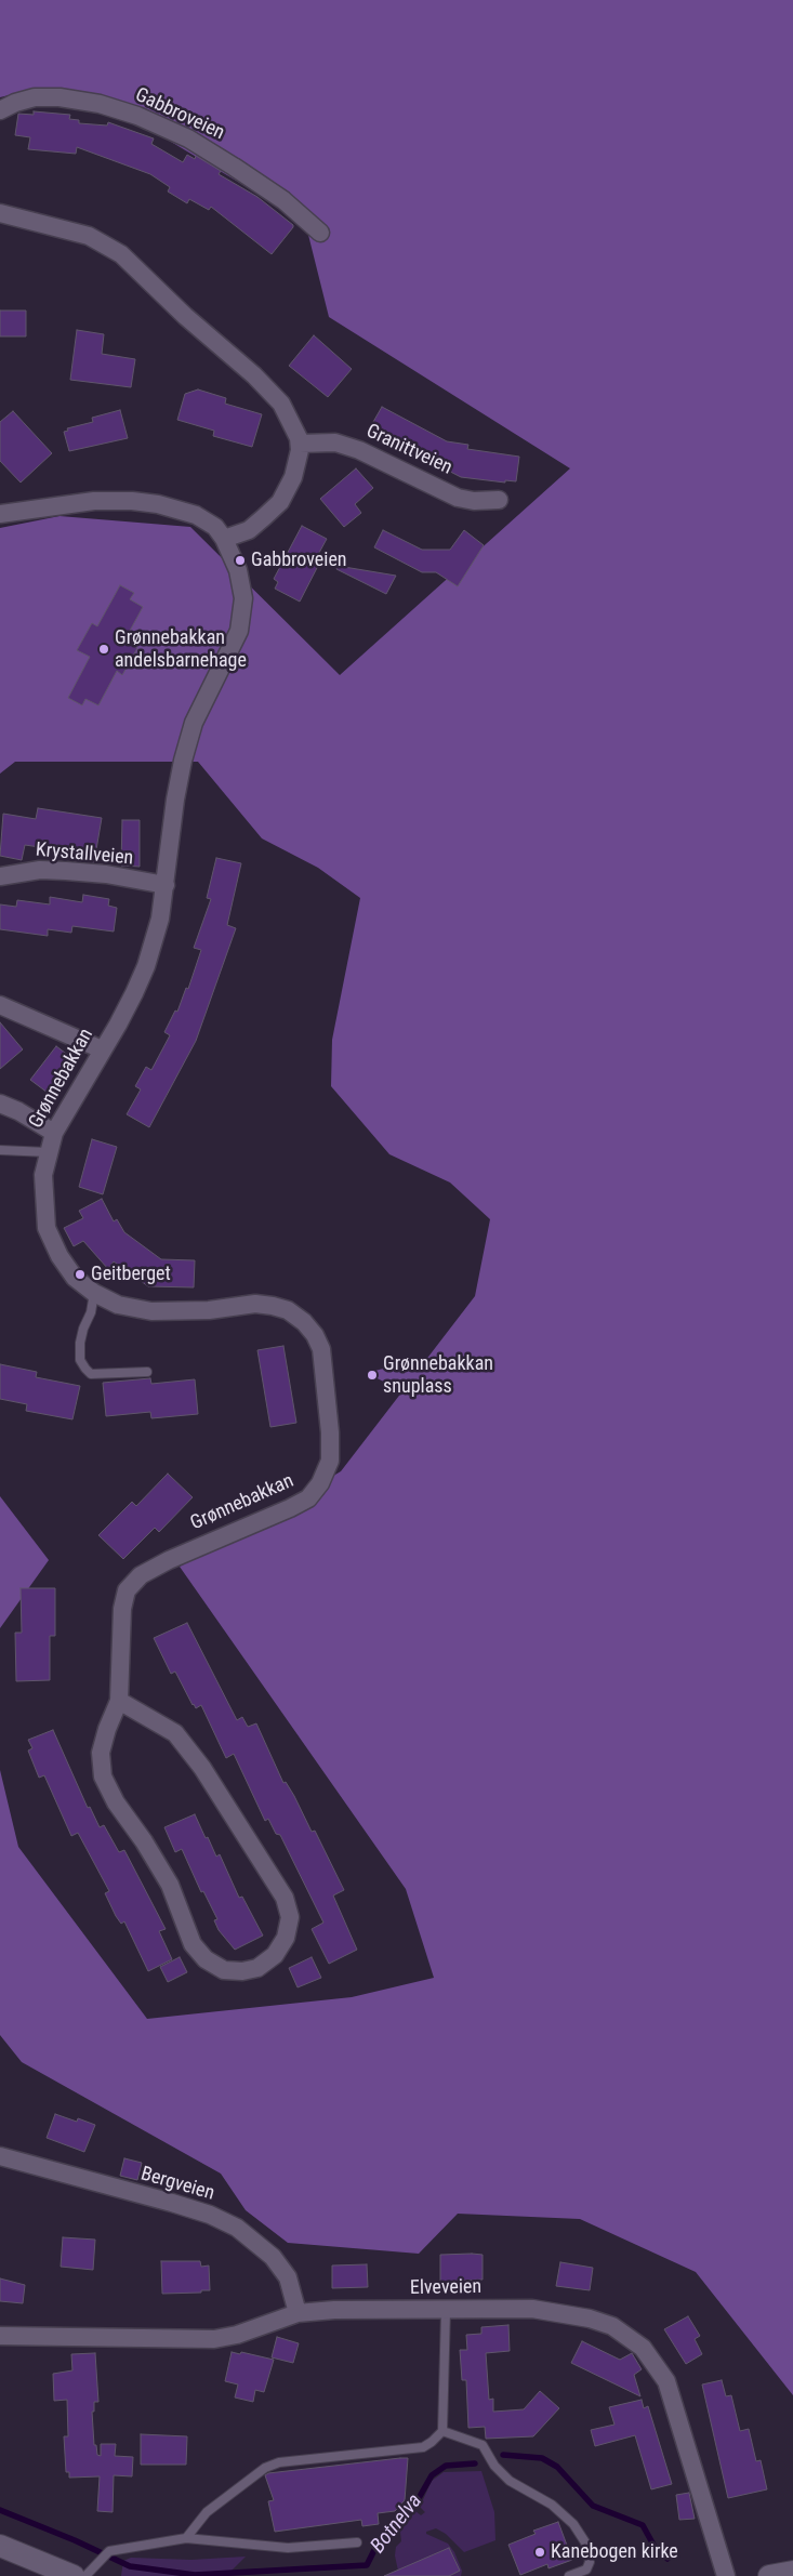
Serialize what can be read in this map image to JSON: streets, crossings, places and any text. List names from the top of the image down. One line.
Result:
{"streets":{"street":["Gabbroveien","Granittveien","Krystallveien","Grønnebakkan","Bergveien","Elveveien"]},"crossings":[["Krystallveien","Grønnebakkan"],["Bergveien","Elveveien"]],"water":["Botnelva"],"places":["Gabbroveien","Grønnebakkan andelsbarnehage","Geitberget","Grønnebakkan snuplass","Kanebogen kirke"]}
